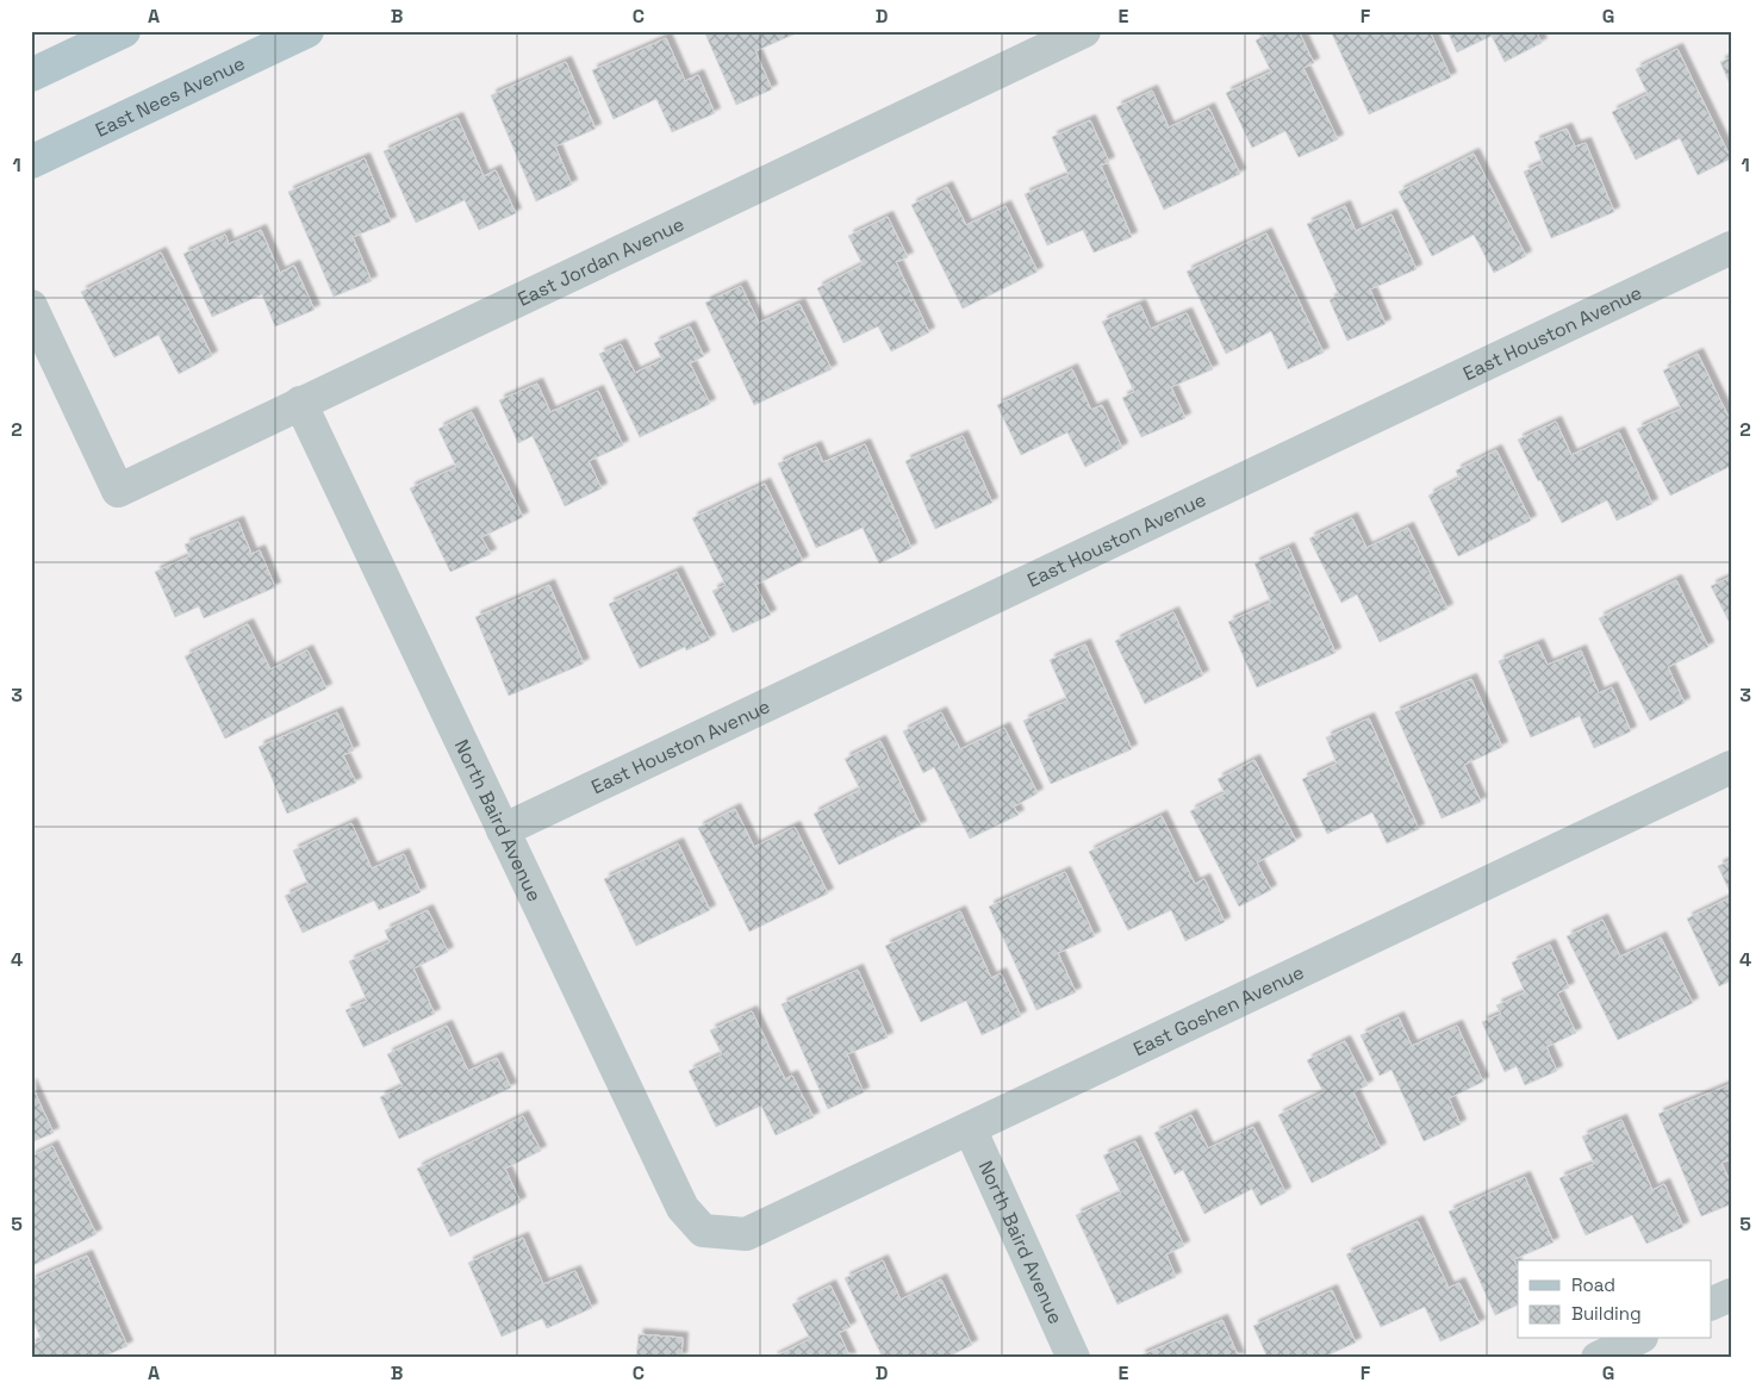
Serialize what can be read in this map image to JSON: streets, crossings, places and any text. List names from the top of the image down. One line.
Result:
{"streets":{"main road":["East Nees Avenue"],"street":["East Jordan Avenue","East Houston Avenue","North Baird Avenue","East Goshen Avenue"]},"crossings":[["East Jordan Avenue","North Baird Avenue"],["East Houston Avenue","North Baird Avenue"],["North Baird Avenue","East Goshen Avenue"]],"legend":["Road","Building"],"grid":{"columns":["A","B","C","D","E","F","G"],"rows":["1","2","3","4","5"]}}
